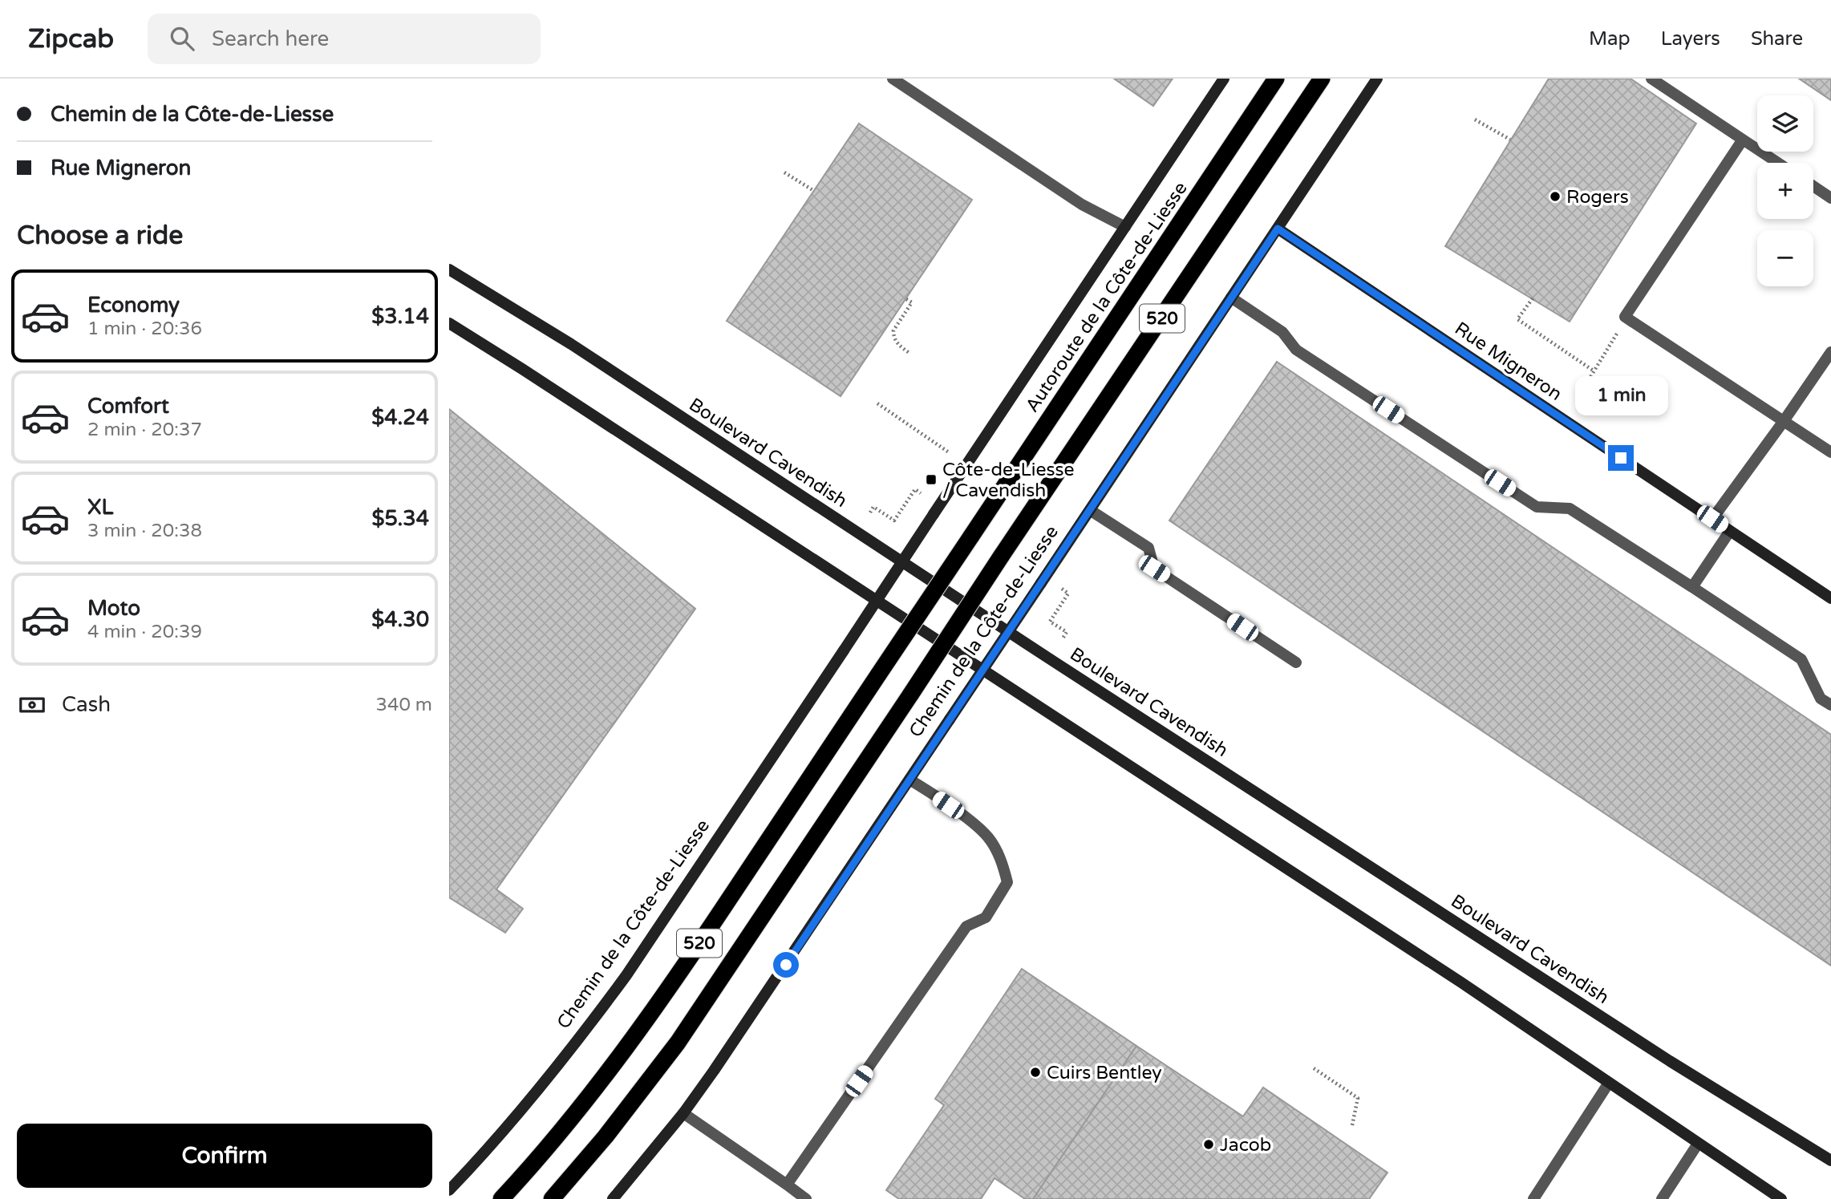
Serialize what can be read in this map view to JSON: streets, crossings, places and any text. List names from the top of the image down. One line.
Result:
{"streets":{"highway":["Autoroute de la Côte-de-Liesse","520","Chemin de la Côte-de-Liesse"],"main road":["Rue Migneron","Boulevard Cavendish"]},"crossings":[["Rue Migneron","Chemin de la Côte-de-Liesse"]],"places":{"other":["Rogers","Cuirs Bentley","Jacob"],"transit":["Côte-de-Liesse / Cavendish"]},"page":{"header":"Zipcab","search":"Search here","nav":["Map","Layers","Share"],"banner":["Chemin de la Côte-de-Liesse","Rue Migneron"],"map_buttons":["+","−"],"heading":"Choose a ride","list":[{"name":"Economy","note":"1 min · 20:36","value":"$3.14"},{"name":"Comfort","note":"2 min · 20:37","value":"$4.24"},{"name":"XL","note":"3 min · 20:38","value":"$5.34"},{"name":"Moto","note":"4 min · 20:39","value":"$4.30"}],"bubble":"1 min","pay":["Cash","340 m"],"buttons":"Confirm"}}
